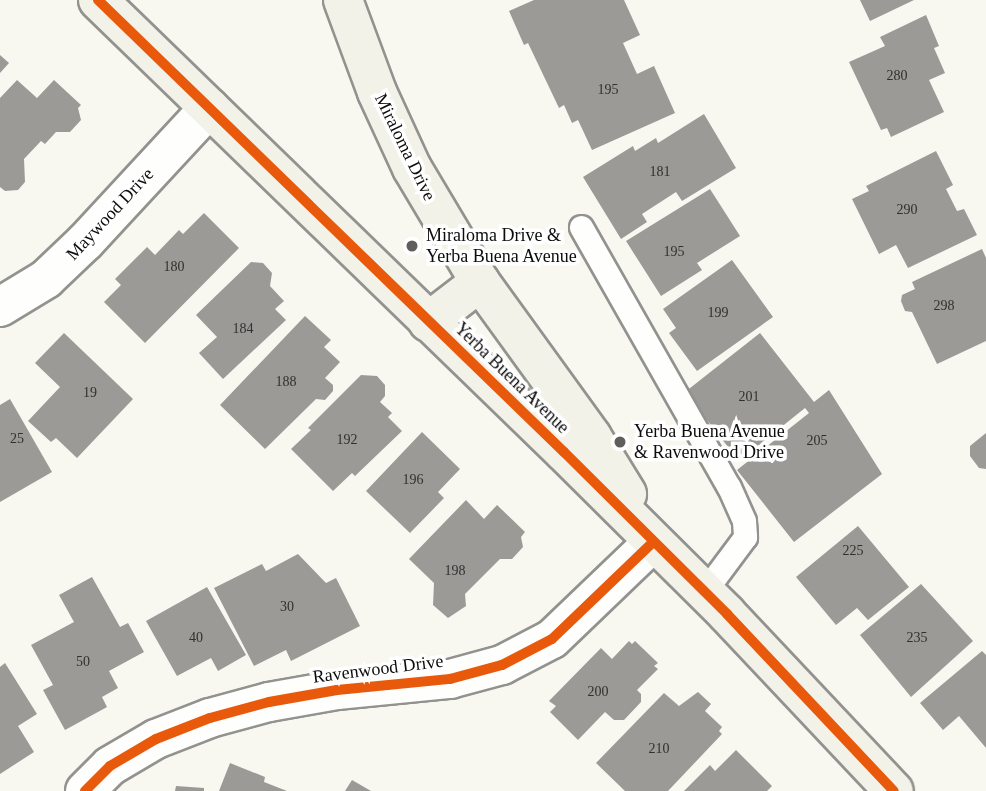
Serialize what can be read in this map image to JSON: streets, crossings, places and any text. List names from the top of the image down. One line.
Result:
{"streets":{"street":["Miraloma Drive","Maywood Drive","Yerba Buena Avenue","Ravenwood Drive"]},"crossings":[["Miraloma Drive","Yerba Buena Avenue"],["Maywood Drive","Yerba Buena Avenue"],["Yerba Buena Avenue","Ravenwood Drive"]],"places":["Miraloma Drive & Yerba Buena Avenue","Yerba Buena Avenue & Ravenwood Drive"],"house_numbers":["280","195","181","290","195","180","298","199","184","188","19","201","25","192","205","196","225","198","30","40","235","50","200","210"]}
